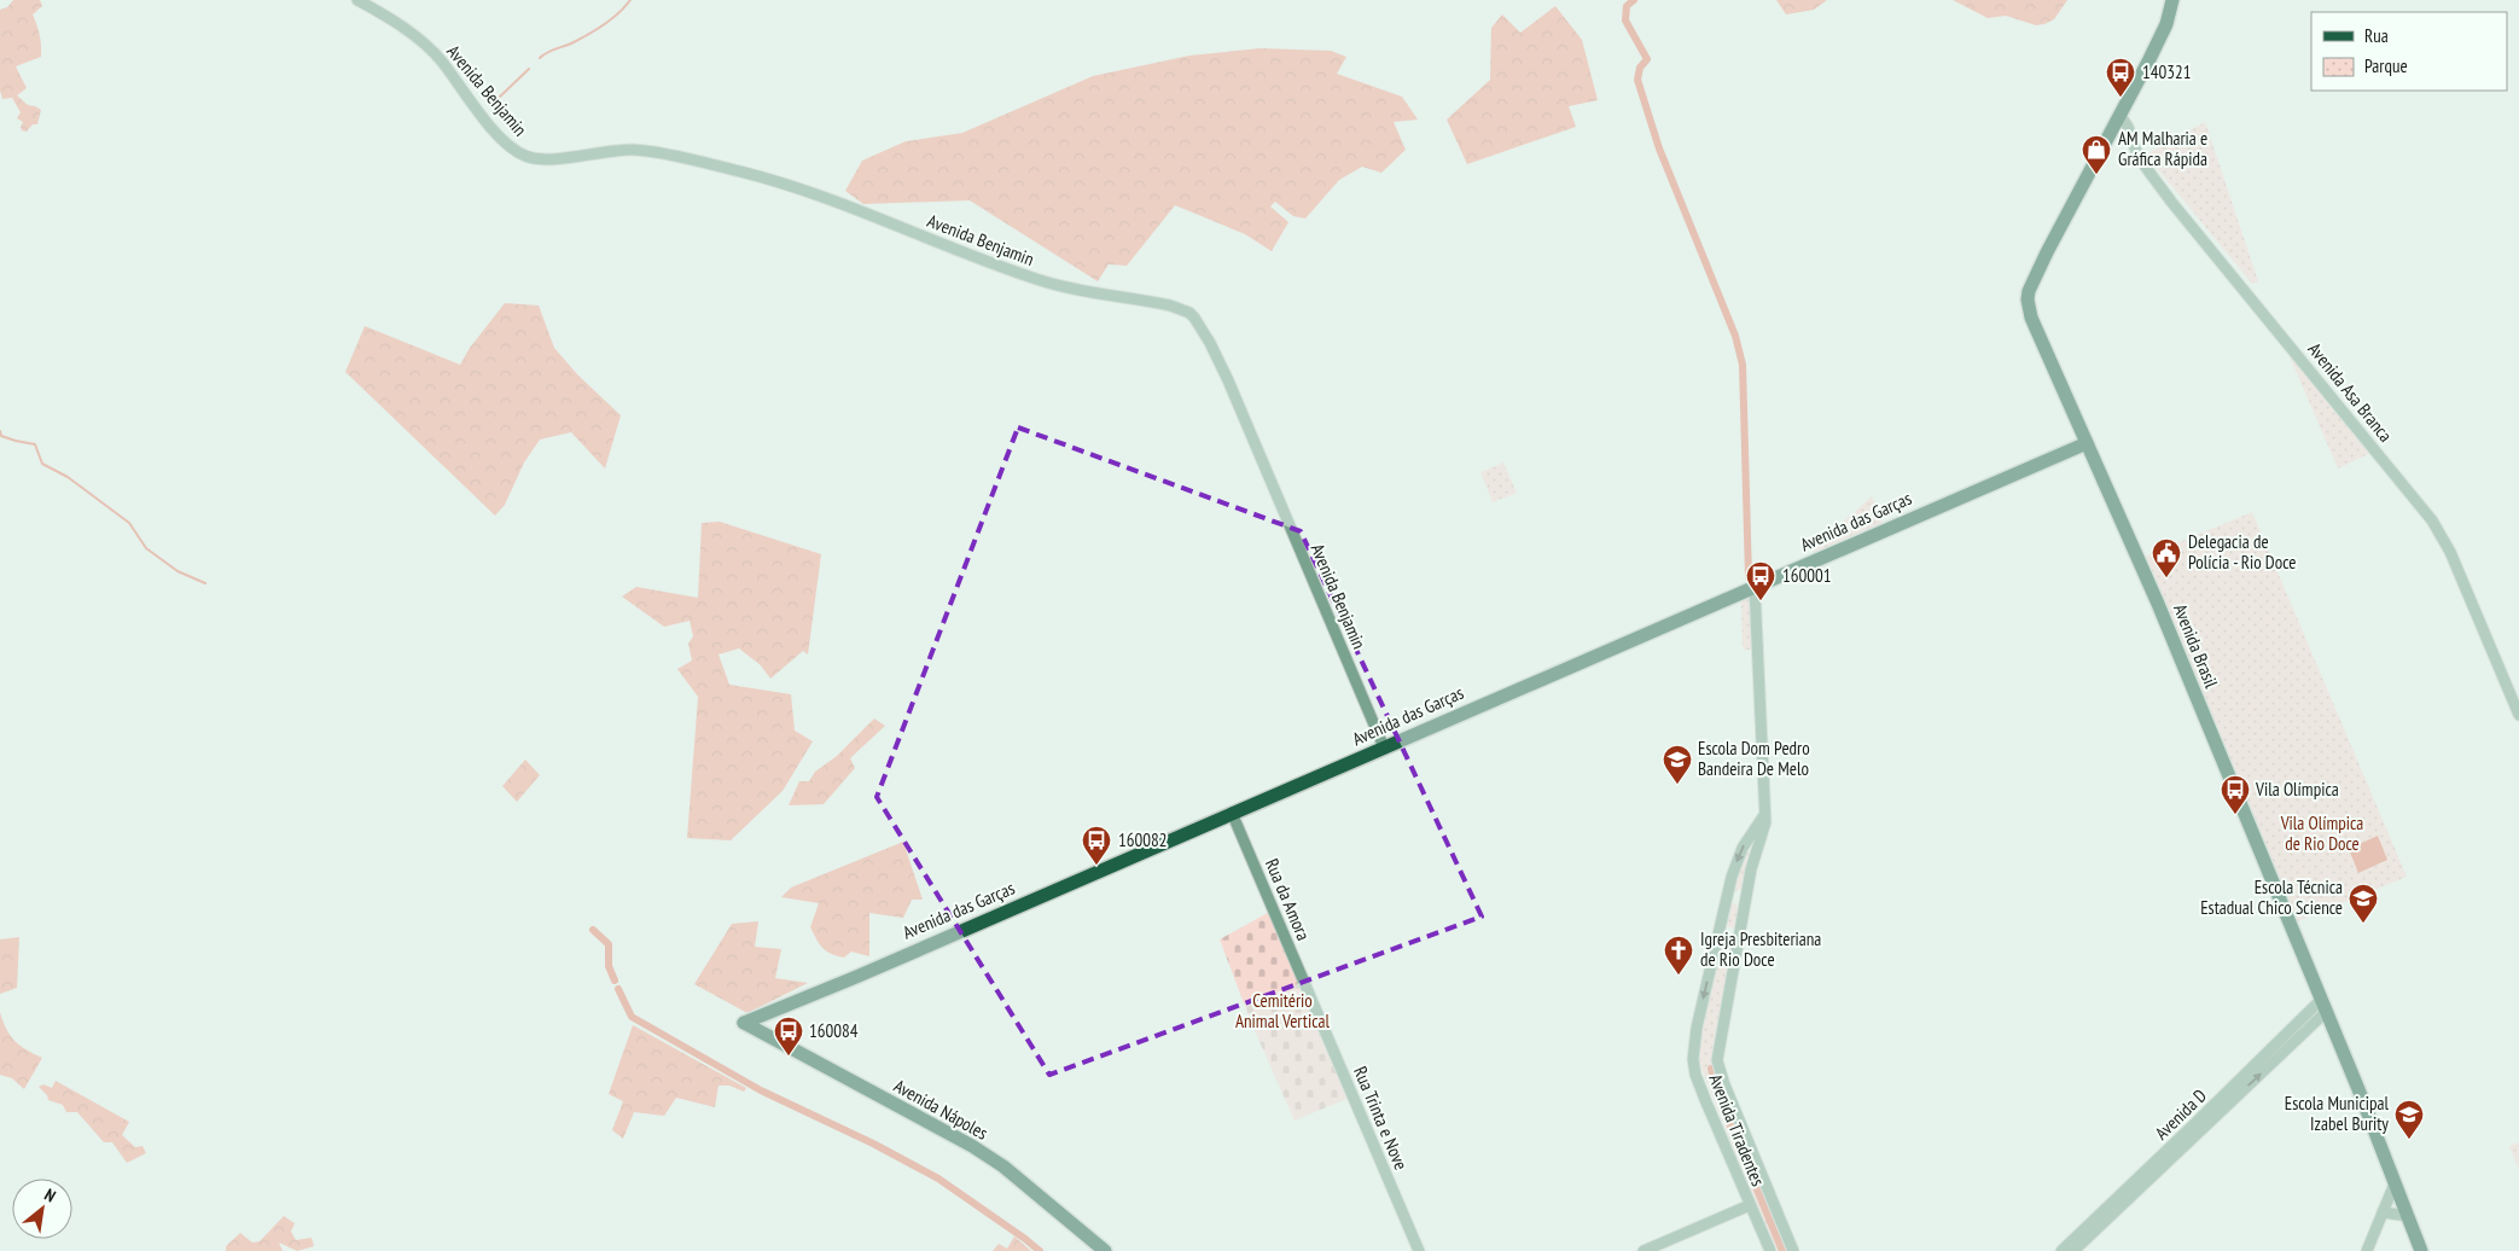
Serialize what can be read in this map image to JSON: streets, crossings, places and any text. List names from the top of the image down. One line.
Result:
{"streets":{"main road":["Avenida das Garças","Avenida Brasil","Avenida Nápoles"],"street":["Avenida Benjamin","Avenida Asa Branca","Rua da Amora","Avenida D","Rua Trinta e Nove","Avenida Tiradentes"]},"crossings":[["Avenida Benjamin","Avenida das Garças"],["Avenida Asa Branca","Avenida Brasil"],["Avenida das Garças","Avenida Brasil"],["Avenida das Garças","Rua da Amora"],["Avenida das Garças","Avenida Nápoles"],["Avenida das Garças","Avenida Tiradentes"],["Avenida Brasil","Avenida D"],["Rua da Amora","Rua Trinta e Nove"]],"parks":["Vila Olímpica de Rio Doce","Cemitério Animal Vertical"],"places":{"bus stop":["140321","160001","Vila Olímpica","160082","160084"],"shop":["AM Malharia e Gráfica Rápida"],"public building":["Delegacia de Polícia - Rio Doce"],"school or university":["Escola Dom Pedro Bandeira De Melo","Escola Técnica Estadual Chico Science","Escola Municipal Izabel Burity"],"church":["Igreja Presbiteriana de Rio Doce"]},"legend":["Rua","Parque"],"north":"top right"}
